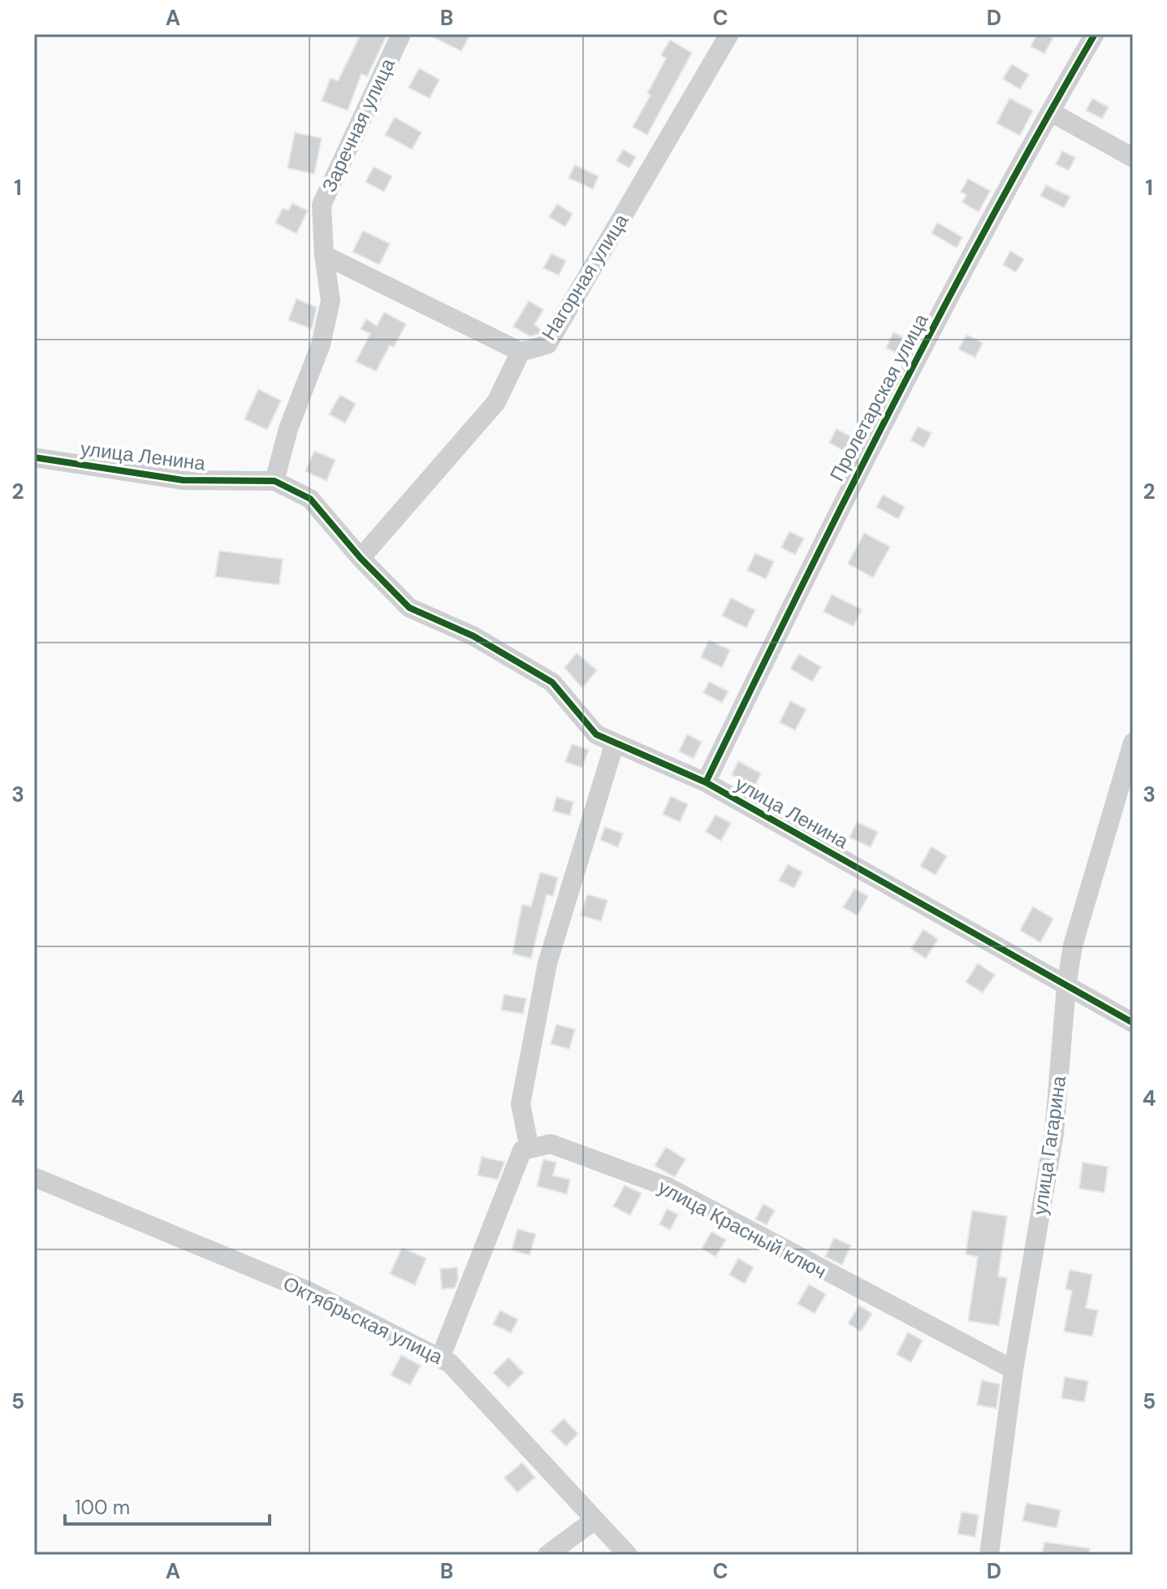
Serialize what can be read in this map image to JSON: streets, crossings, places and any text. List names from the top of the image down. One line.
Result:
{"streets":{"street":["Заречная улица","Нагорная улица","Пролетарская улица","улица Ленина","улица Гагарина","улица Красный ключ","Октябрьская улица"]},"crossings":[["Заречная улица","Нагорная улица"],["Заречная улица","улица Ленина"],["Пролетарская улица","улица Ленина"],["улица Ленина","улица Гагарина"],["улица Гагарина","улица Красный ключ"]],"scale_bar":"100 m","grid":{"columns":["A","B","C","D"],"rows":["1","2","3","4","5"]}}
